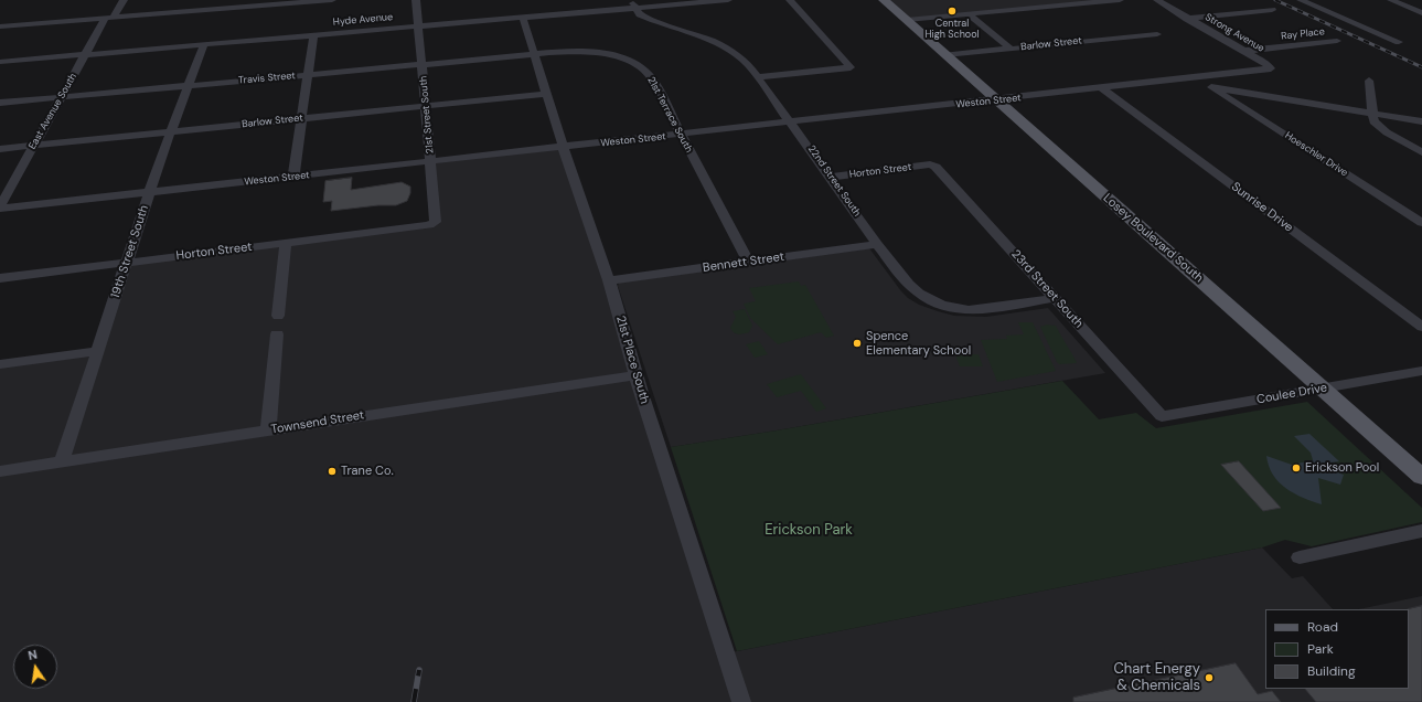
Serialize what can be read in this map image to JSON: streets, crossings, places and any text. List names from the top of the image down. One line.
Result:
{"streets":{"main road":["Losey Boulevard South"],"street":["Hyde Avenue","Strong Avenue","Ray Place","Barlow Street","Travis Street","Weston Street","East Avenue South","21st Street South","21st Terrace South","Hoeschler Drive","Horton Street","22nd Street South","Sunrise Drive","19th Street South","Bennett Street","23rd Street South","21st Place South","Coulee Drive","Townsend Street"]},"crossings":[["Hyde Avenue","East Avenue South"],["Hyde Avenue","21st Street South"],["Hyde Avenue","22nd Street South"],["Hyde Avenue","19th Street South"],["Hyde Avenue","21st Place South"],["Strong Avenue","Ray Place"],["Strong Avenue","Weston Street"],["Barlow Street","East Avenue South"],["Barlow Street","21st Street South"],["Barlow Street","Losey Boulevard South"],["Barlow Street","19th Street South"],["Barlow Street","21st Place South"],["Travis Street","East Avenue South"],["Travis Street","21st Street South"],["Travis Street","21st Terrace South"],["Travis Street","19th Street South"],["Travis Street","21st Place South"],["Weston Street","East Avenue South"],["Weston Street","21st Street South"],["Weston Street","21st Terrace South"],["Weston Street","22nd Street South"],["Weston Street","Sunrise Drive"],["Weston Street","Losey Boulevard South"],["Weston Street","19th Street South"],["Weston Street","21st Place South"],["21st Street South","Horton Street"],["21st Terrace South","Bennett Street"],["21st Terrace South","21st Place South"],["Horton Street","22nd Street South"],["Horton Street","19th Street South"],["Horton Street","23rd Street South"],["22nd Street South","Bennett Street"],["22nd Street South","23rd Street South"],["Losey Boulevard South","Coulee Drive"],["19th Street South","Townsend Street"],["Bennett Street","21st Place South"],["23rd Street South","Coulee Drive"],["21st Place South","Townsend Street"]],"parks":["Erickson Park"],"places":["Central High School","Spence Elementary School","Erickson Pool","Trane Co.","Chart Energy & Chemicals"],"legend":["Road","Park","Building"],"north":"top"}
